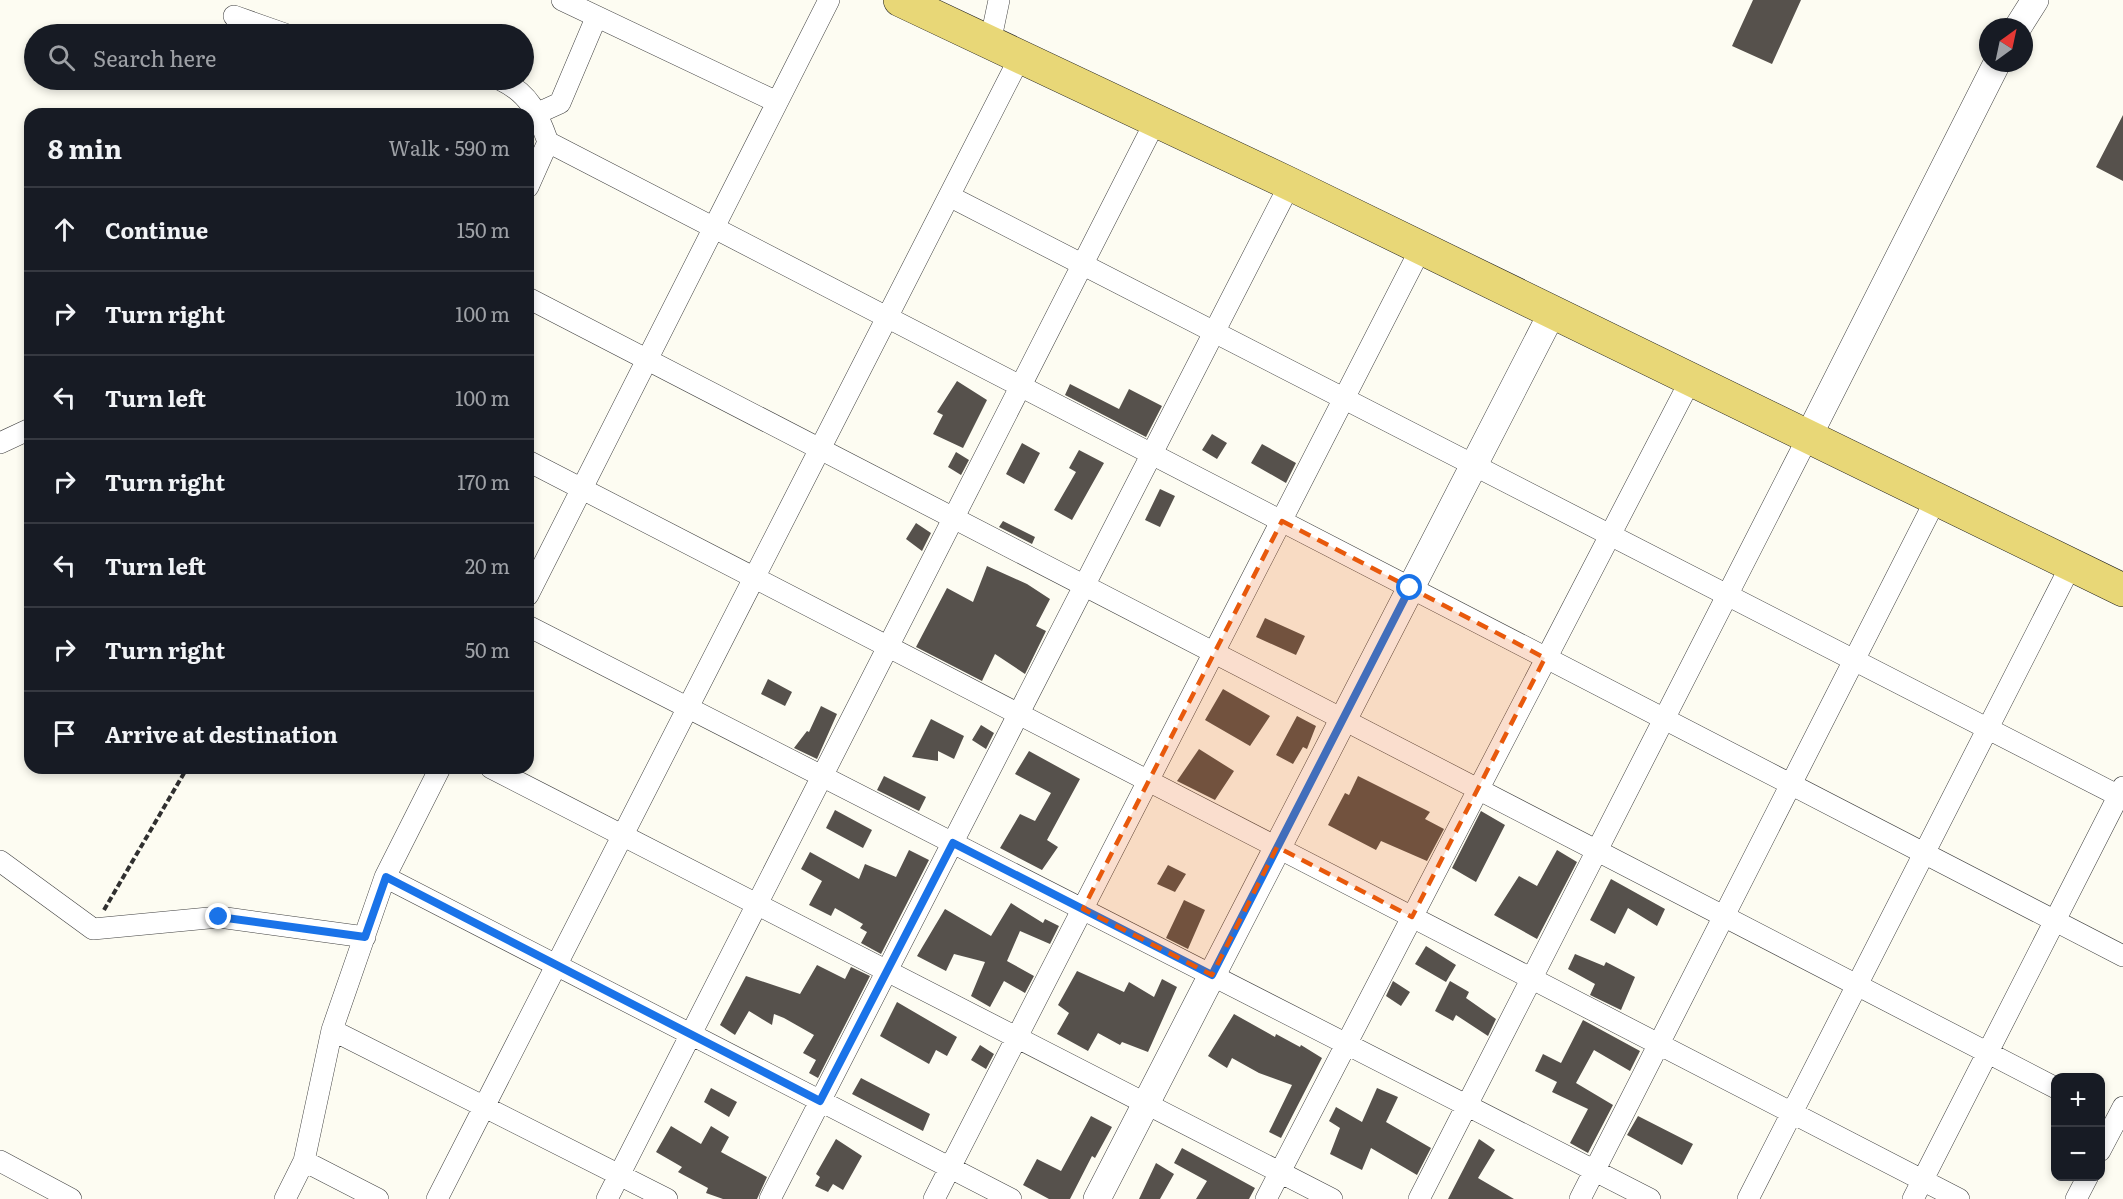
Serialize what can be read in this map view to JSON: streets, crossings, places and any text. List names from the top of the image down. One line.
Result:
{"north":"top right","page":{"search":"Search here","heading":["8 min","Walk · 590 m"],"list":[["Continue","150 m"],["Turn right","100 m"],["Turn left","100 m"],["Turn right","170 m"],["Turn left","20 m"],["Turn right","50 m"],"Arrive at destination"],"map_buttons":["+","−"]}}
